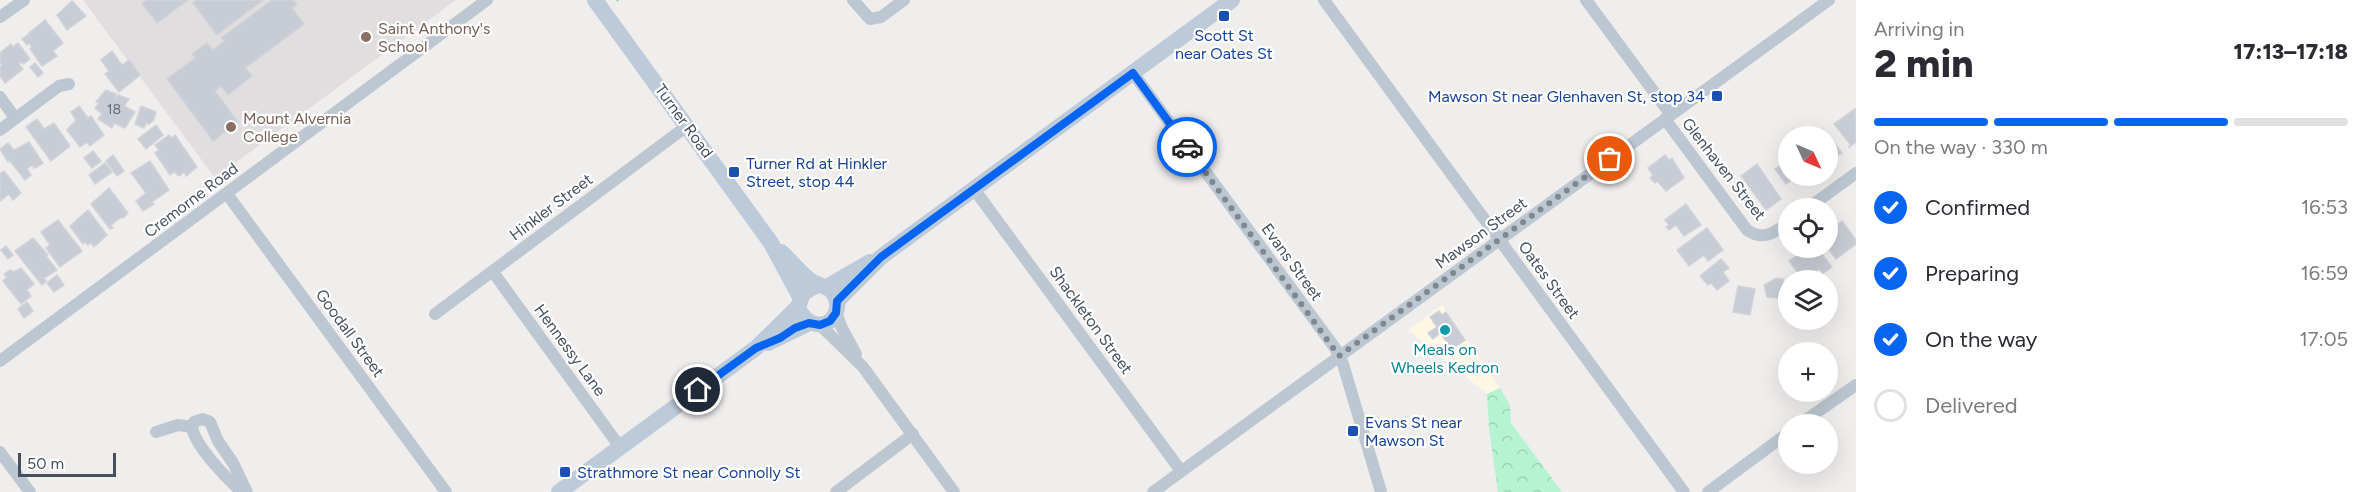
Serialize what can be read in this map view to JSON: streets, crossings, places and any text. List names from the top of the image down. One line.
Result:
{"streets":{"street":["Turner Road","Glenhaven Street","Cremorne Road","Hinkler Street","Mawson Street","Evans Street","Oates Street","Shackleton Street","Goodall Street","Hennessy Lane"]},"crossings":[["Turner Road","Hinkler Street"],["Glenhaven Street","Mawson Street"],["Cremorne Road","Goodall Street"],["Hinkler Street","Hennessy Lane"],["Mawson Street","Evans Street"],["Mawson Street","Oates Street"],["Mawson Street","Shackleton Street"]],"places":{"transit":["Scott St near Oates St","Mawson St near Glenhaven St, stop 34","Turner Rd at Hinkler Street, stop 44","Evans St near Mawson St","Strathmore St near Connolly St"],"other":["Saint Anthony's School","Mount Alvernia College","Meals on Wheels Kedron"]},"house_numbers":["18"],"scale_bar":"50 m","north":"bottom right","page":{"heading":["2 min","Arriving in","17:13–17:18"],"bar":"On the way · 330 m","map_buttons":["+","−"],"list":[["Confirmed","16:53"],["Preparing","16:59"],["On the way","17:05"],"Delivered"],"scale":"50 m"}}
